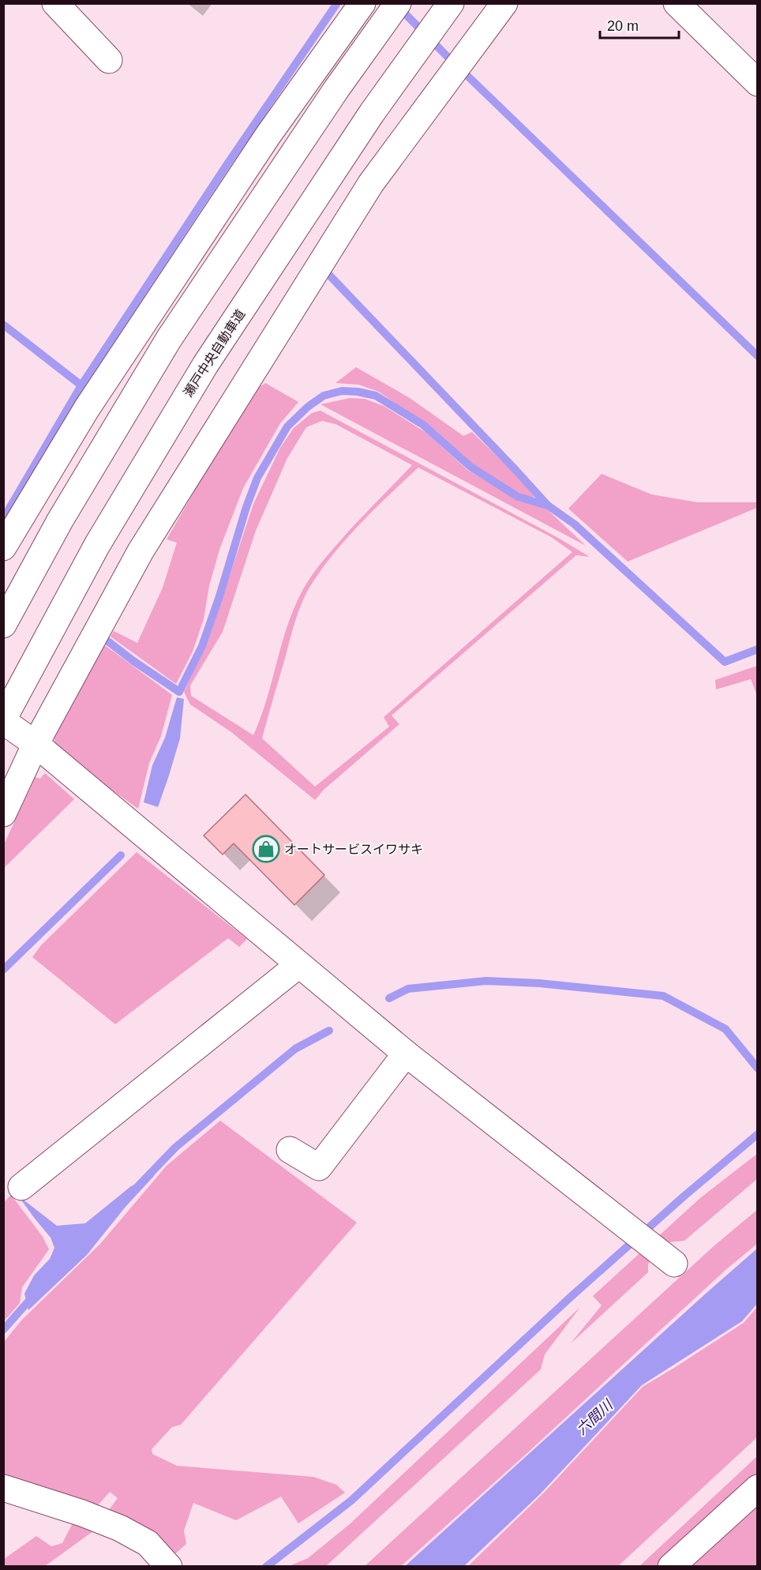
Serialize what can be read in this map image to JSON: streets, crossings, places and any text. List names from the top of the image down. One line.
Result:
{"streets":{"main road":["瀬戸中央自動車道"]},"water":["六間川"],"places":{"shop":["オートサービスイワサキ"]},"scale_bar":"20 m"}
